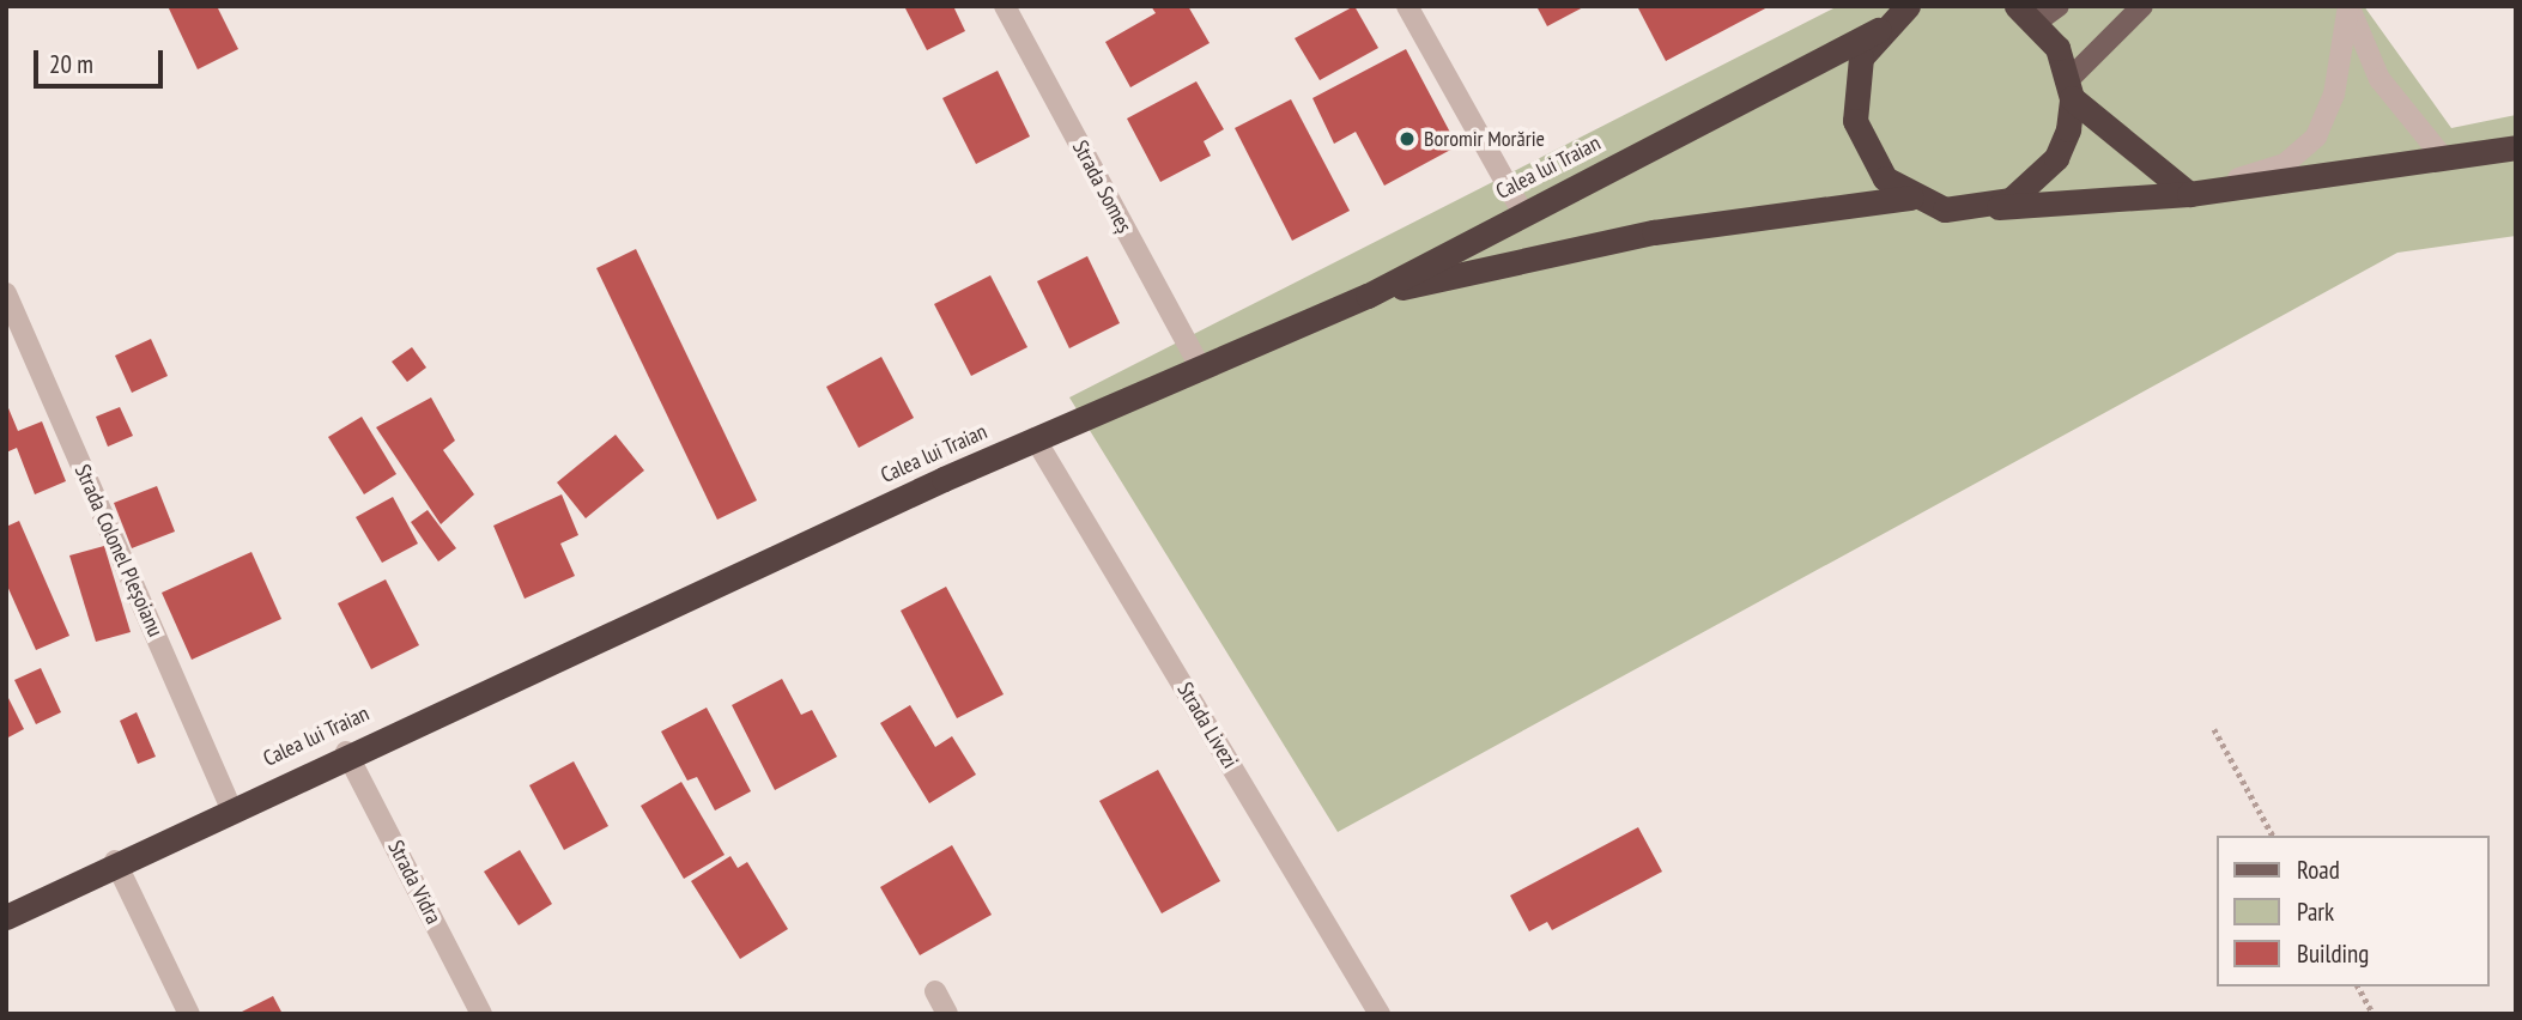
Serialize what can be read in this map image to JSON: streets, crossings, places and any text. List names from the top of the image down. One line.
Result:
{"streets":{"highway":["Calea lui Traian"],"street":["Strada Someș","Strada Colonel Pleșoianu","Strada Livezi","Strada Vidra"]},"crossings":[["Calea lui Traian","Strada Someș"],["Calea lui Traian","Strada Colonel Pleșoianu"],["Calea lui Traian","Strada Livezi"],["Calea lui Traian","Strada Vidra"]],"places":["Boromir Morărie"],"legend":["Road","Park","Building"],"scale_bar":"20 m"}
